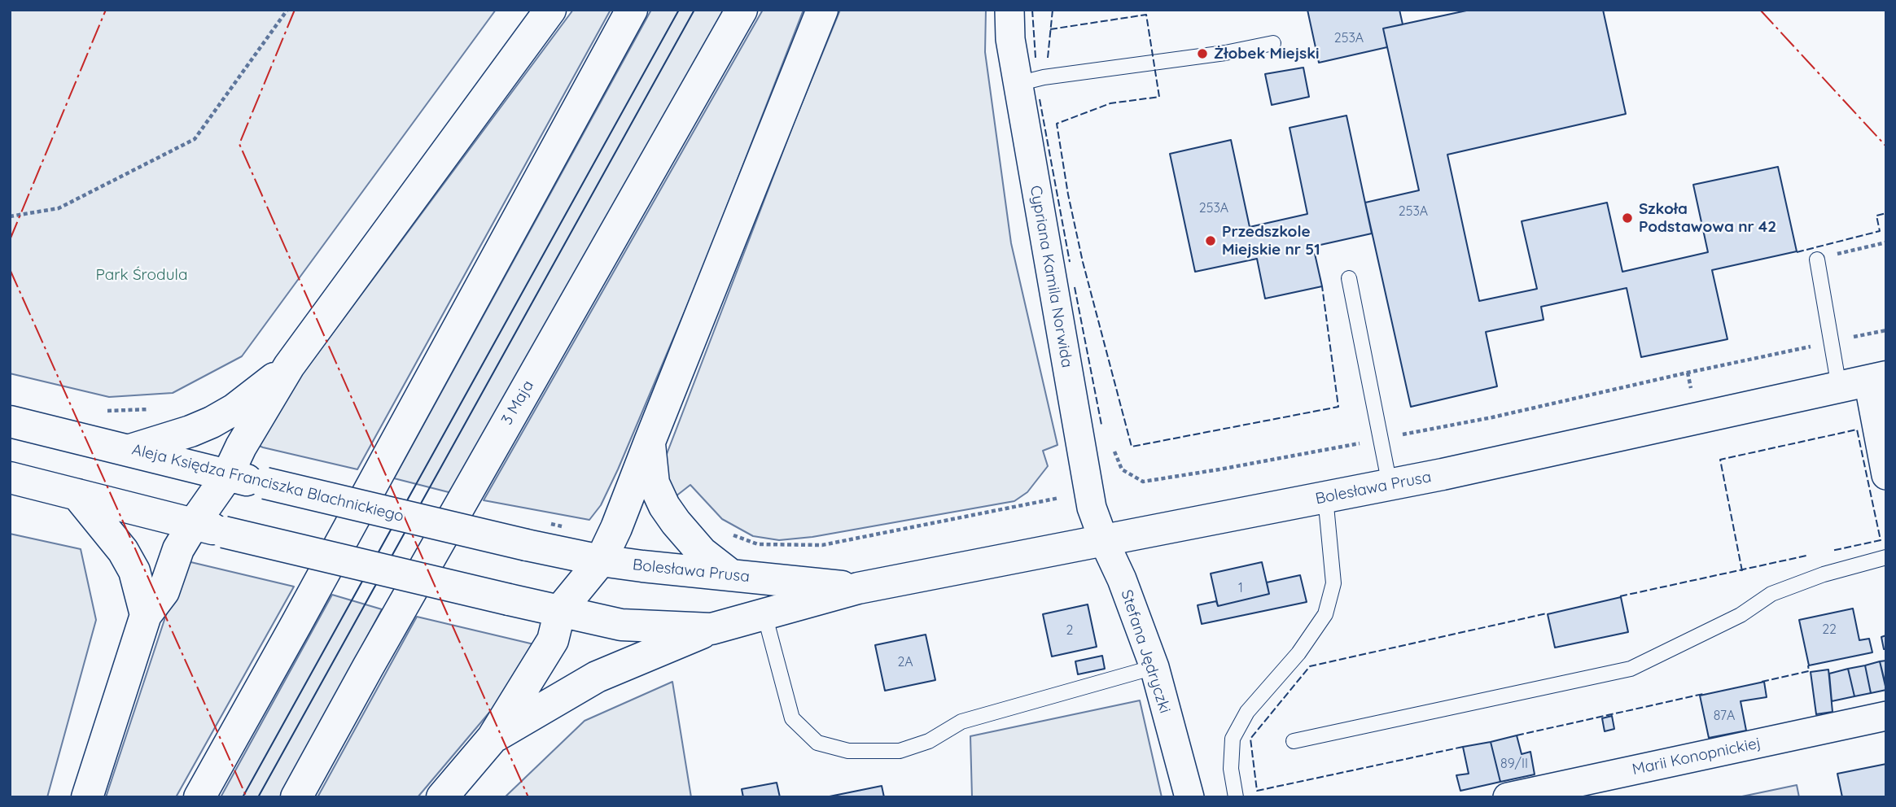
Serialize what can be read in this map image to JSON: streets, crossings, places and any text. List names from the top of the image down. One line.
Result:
{"streets":{"main road":["3 Maja","Aleja Księdza Franciszka Blachnickiego","Bolesława Prusa"],"street":["Cypriana Kamila Norwida","Stefana Jędryczki","Marii Konopnickiej"]},"crossings":[["Cypriana Kamila Norwida","Bolesława Prusa"],["Cypriana Kamila Norwida","Stefana Jędryczki"],["Aleja Księdza Franciszka Blachnickiego","Bolesława Prusa"],["Bolesława Prusa","Stefana Jędryczki"]],"parks":["Park Środula"],"places":["Żłobek Miejski","Szkoła Podstawowa nr 42","Przedszkole Miejskie nr 51"],"house_numbers":["253A","253A","253A","1","22","2","2A","87A","89/II"]}
